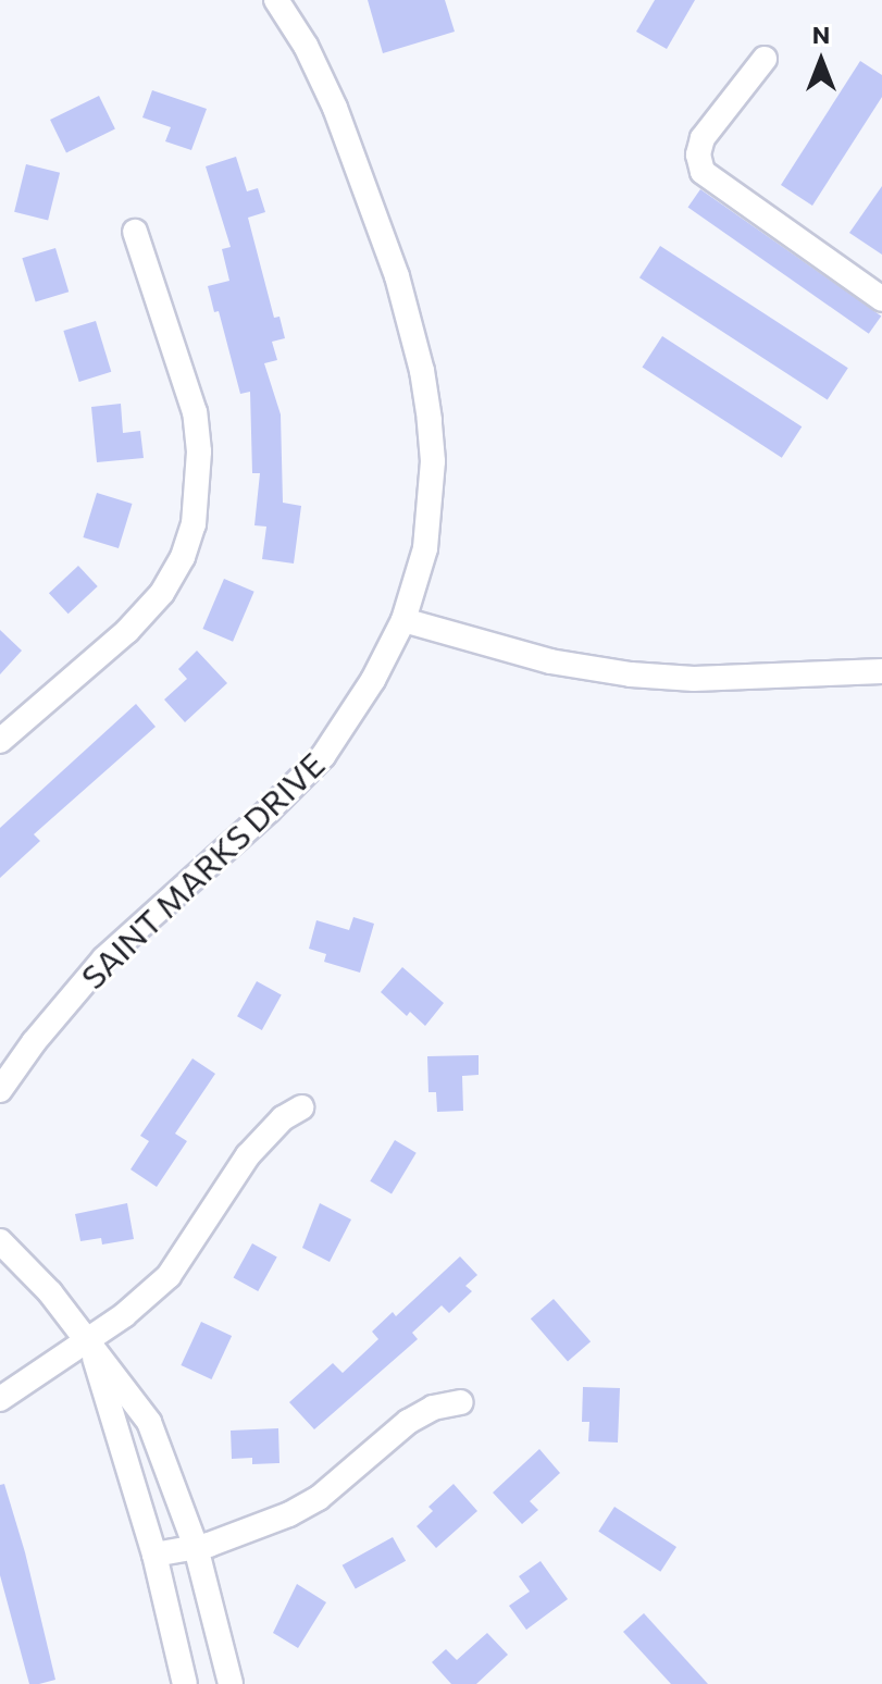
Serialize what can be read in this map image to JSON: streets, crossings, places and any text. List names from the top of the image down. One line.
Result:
{"streets":{"street":["SAINT MARKS DRIVE"]},"north":"top"}
